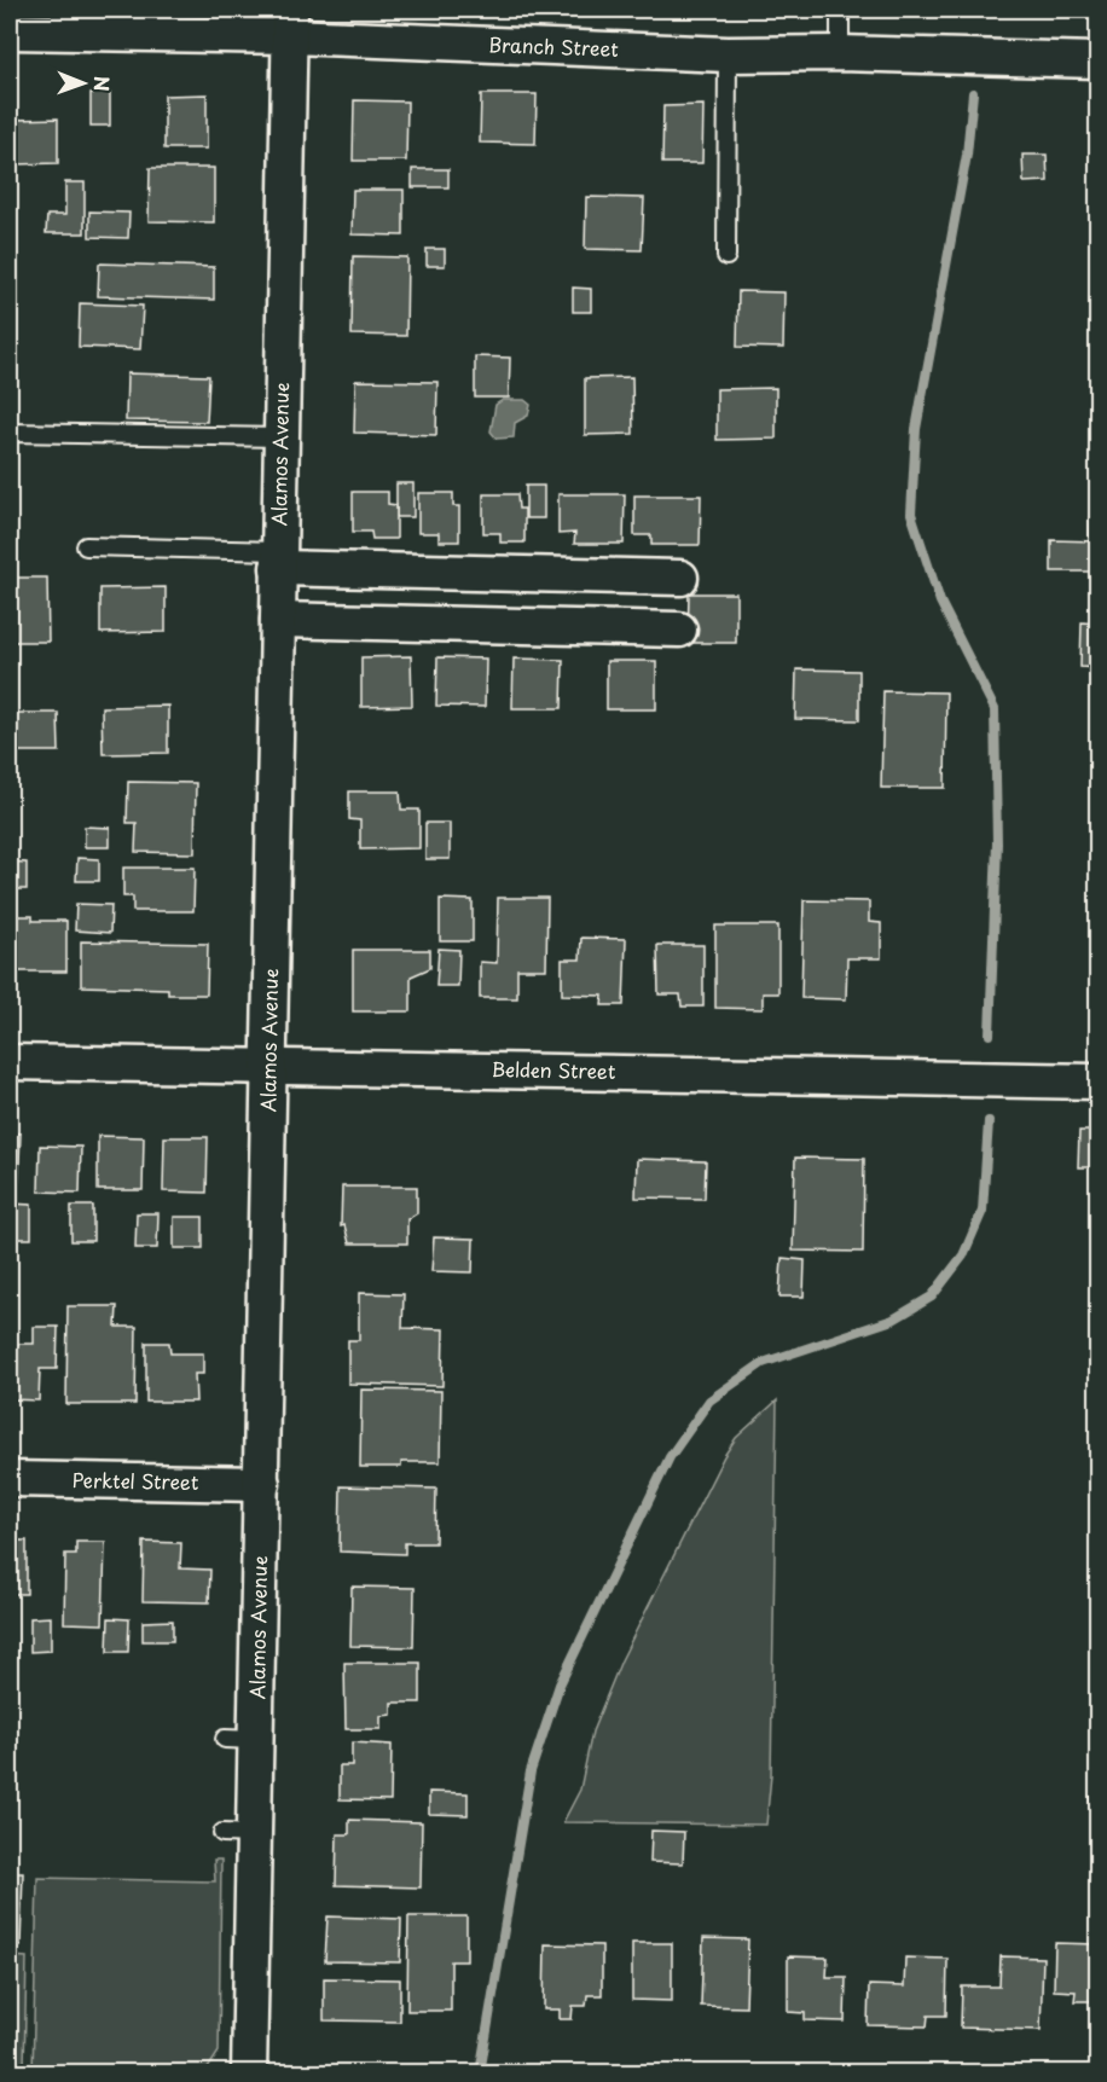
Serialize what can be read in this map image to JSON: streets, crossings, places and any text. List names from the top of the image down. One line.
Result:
{"streets":{"street":["Branch Street","Alamos Avenue","Belden Street","Perktel Street"]},"crossings":[["Branch Street","Alamos Avenue"],["Alamos Avenue","Belden Street"],["Alamos Avenue","Perktel Street"]],"north":"right"}
